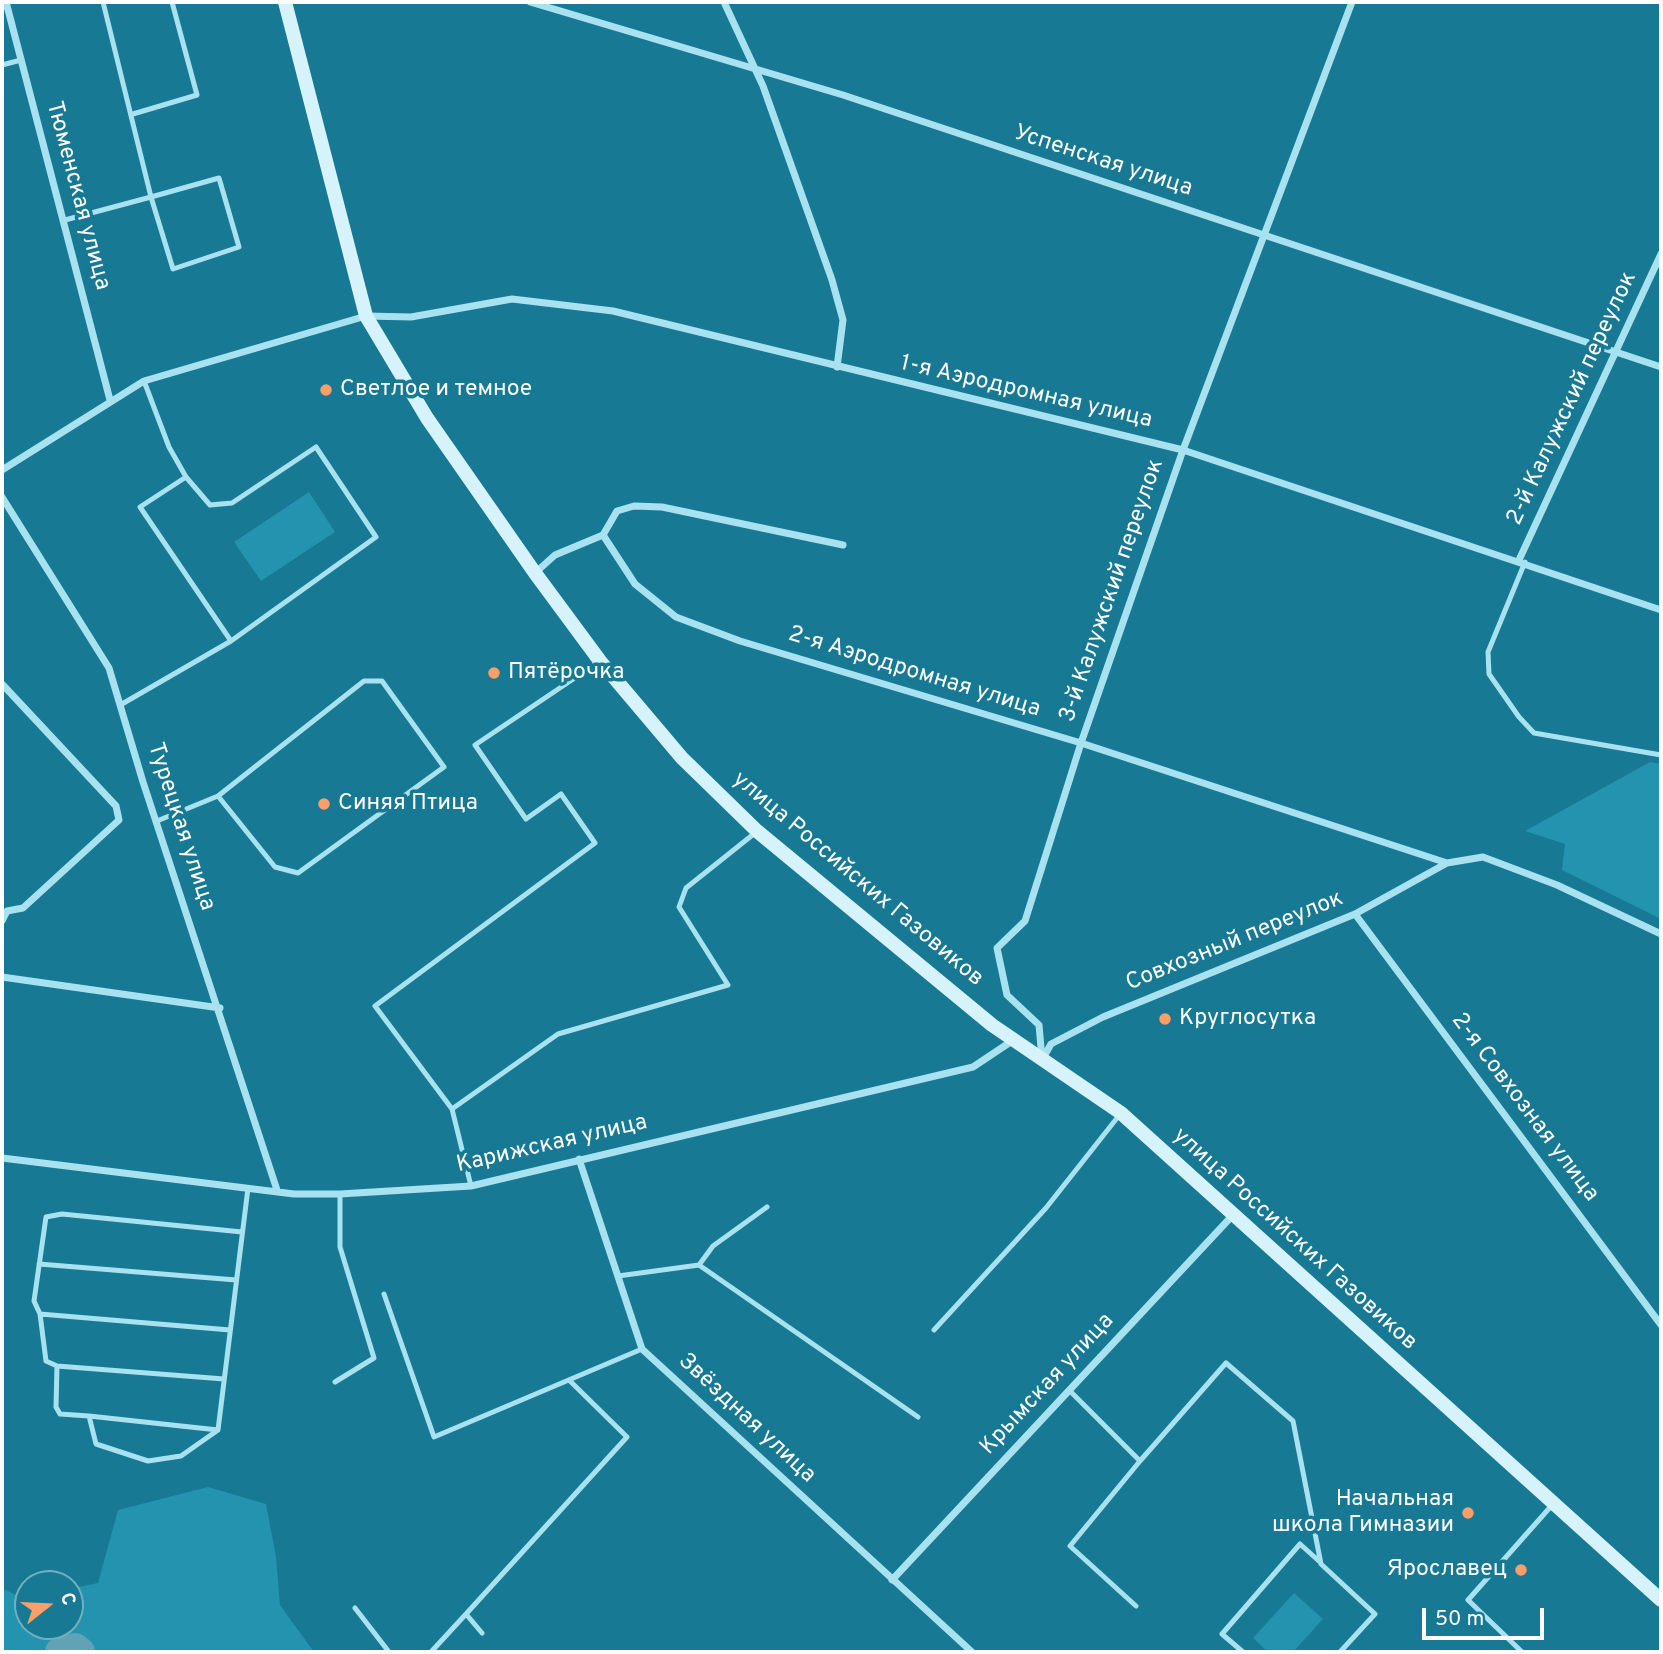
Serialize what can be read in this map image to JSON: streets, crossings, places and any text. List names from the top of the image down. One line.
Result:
{"streets":{"main road":["улица Российских Газовиков"],"street":["Успенская улица","Тюменская улица","1-я Аэродромная улица","2-й Калужский переулок","3-й Калужский переулок","2-я Аэродромная улица","Турецкая улица","Совхозный переулок","2-я Совхозная улица","Карижская улица","Крымская улица","Звёздная улица"]},"crossings":[["Успенская улица","2-й Калужский переулок"],["Успенская улица","3-й Калужский переулок"],["Тюменская улица","1-я Аэродромная улица"],["1-я Аэродромная улица","2-й Калужский переулок"],["1-я Аэродромная улица","3-й Калужский переулок"],["1-я Аэродромная улица","улица Российских Газовиков"],["3-й Калужский переулок","2-я Аэродромная улица"],["3-й Калужский переулок","улица Российских Газовиков"],["3-й Калужский переулок","Совхозный переулок"],["2-я Аэродромная улица","Совхозный переулок"],["Турецкая улица","Карижская улица"],["улица Российских Газовиков","Совхозный переулок"],["улица Российских Газовиков","Карижская улица"],["улица Российских Газовиков","Крымская улица"],["Совхозный переулок","2-я Совхозная улица"],["Карижская улица","Звёздная улица"],["Крымская улица","Звёздная улица"]],"places":["Светлое и темное","Пятёрочка","Синяя Птица","Круглосутка","Начальная школа Гимназии","Ярославец"],"scale_bar":"50 m","north":"right"}
